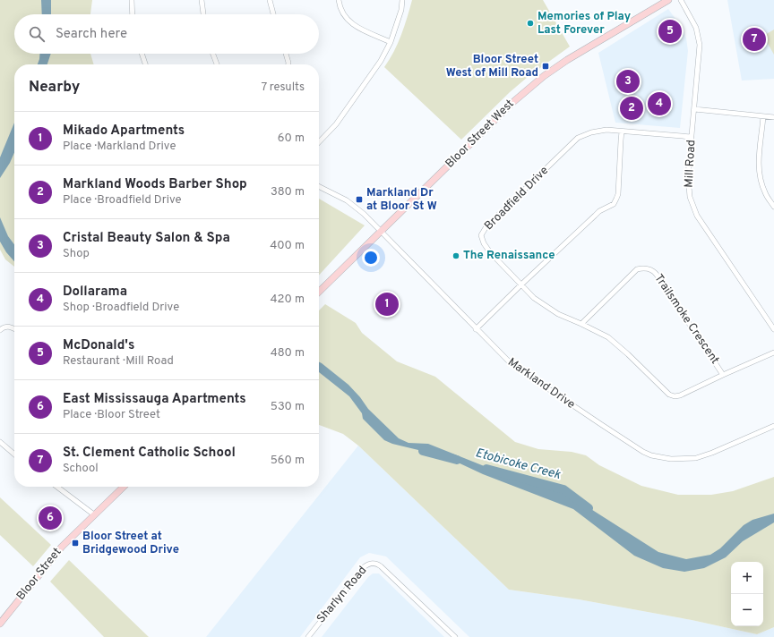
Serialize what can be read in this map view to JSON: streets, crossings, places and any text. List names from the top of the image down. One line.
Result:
{"streets":{"main road":["Bloor Street West","Bloor Street"],"street":["Mill Road","Broadfield Drive","Trailsmoke Crescent","Markland Drive","Sharlyn Road"]},"crossings":[["Bloor Street West","Markland Drive"],["Mill Road","Broadfield Drive"],["Broadfield Drive","Trailsmoke Crescent"]],"water":["Etobicoke Creek"],"places":{"other":["Memories of Play Last Forever","The Renaissance"],"transit":["Bloor Street West of Mill Road","Markland Dr at Bloor St W","Bloor Street at Bridgewood Drive"]},"page":{"search":"Search here","pins":["5","7","3","4","2","1","6"],"heading":["Nearby","7 results"],"list":[{"mark":"1","name":"Mikado Apartments","note":"Place · Markland Drive","value":"60 m"},{"mark":"2","name":"Markland Woods Barber Shop","note":"Place · Broadfield Drive","value":"380 m"},{"mark":"3","name":"Cristal Beauty Salon & Spa","note":"Shop","value":"400 m"},{"mark":"4","name":"Dollarama","note":"Shop · Broadfield Drive","value":"420 m"},{"mark":"5","name":"McDonald's","note":"Restaurant · Mill Road","value":"480 m"},{"mark":"6","name":"East Mississauga Apartments","note":"Place · Bloor Street","value":"530 m"},{"mark":"7","name":"St. Clement Catholic School","note":"School","value":"560 m"}],"map_buttons":["+","−"]}}
